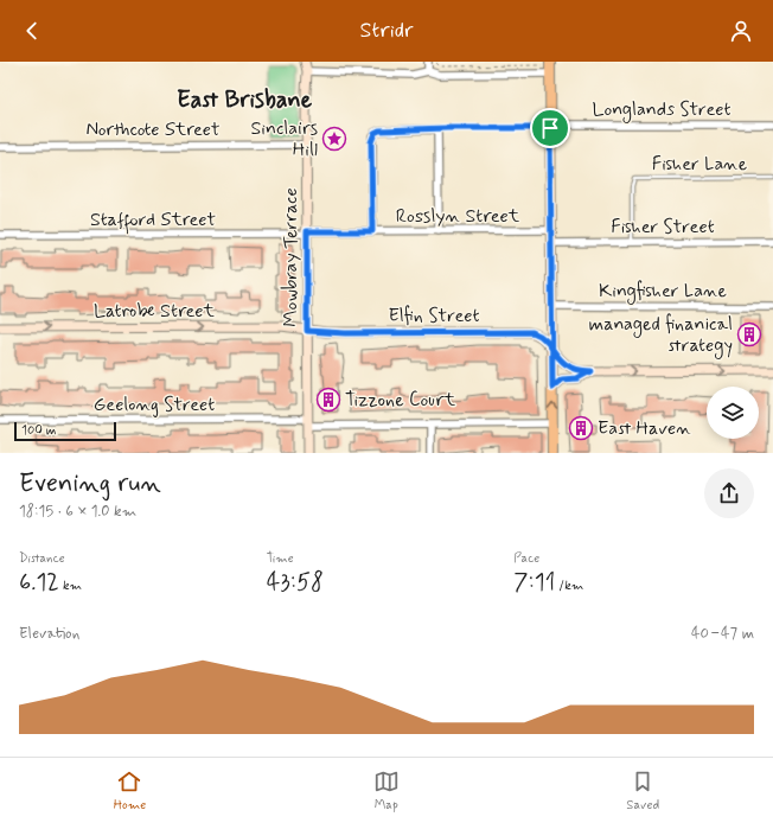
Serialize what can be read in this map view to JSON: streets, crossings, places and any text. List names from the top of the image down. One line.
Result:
{"streets":{"main road":["Mowbray Terrace","Latrobe Street","Elfin Street"],"street":["Longlands Street","Northcote Street","Rosslyn Street","Stafford Street","Fisher Street","Kingfisher Lane","Geelong Street"],"lane":["Fisher Lane"]},"crossings":[["Northcote Street","Mowbray Terrace"],["Fisher Lane","Fisher Street"],["Rosslyn Street","Stafford Street"],["Rosslyn Street","Mowbray Terrace"],["Stafford Street","Mowbray Terrace"],["Mowbray Terrace","Latrobe Street"],["Mowbray Terrace","Elfin Street"],["Mowbray Terrace","Geelong Street"],["Latrobe Street","Elfin Street"]],"one_way":["Latrobe Street"],"districts":["East Brisbane"],"places":{"place":["Sinclairs Hill"],"building":["managed finanical strategy","Tizzone Court","East Haven"]},"scale_bar":"100 m","page":{"header":"Stridr","scale":"100 m","heading":["Evening run","18:15 · 6 × 1.0 km"],"stats":[["Distance","6.12 km"],["Time","43:58"],["Pace","7:11 /km"]],"chart":["Elevation","40–47 m"],"tabs":["Home","Map","Saved"]}}
